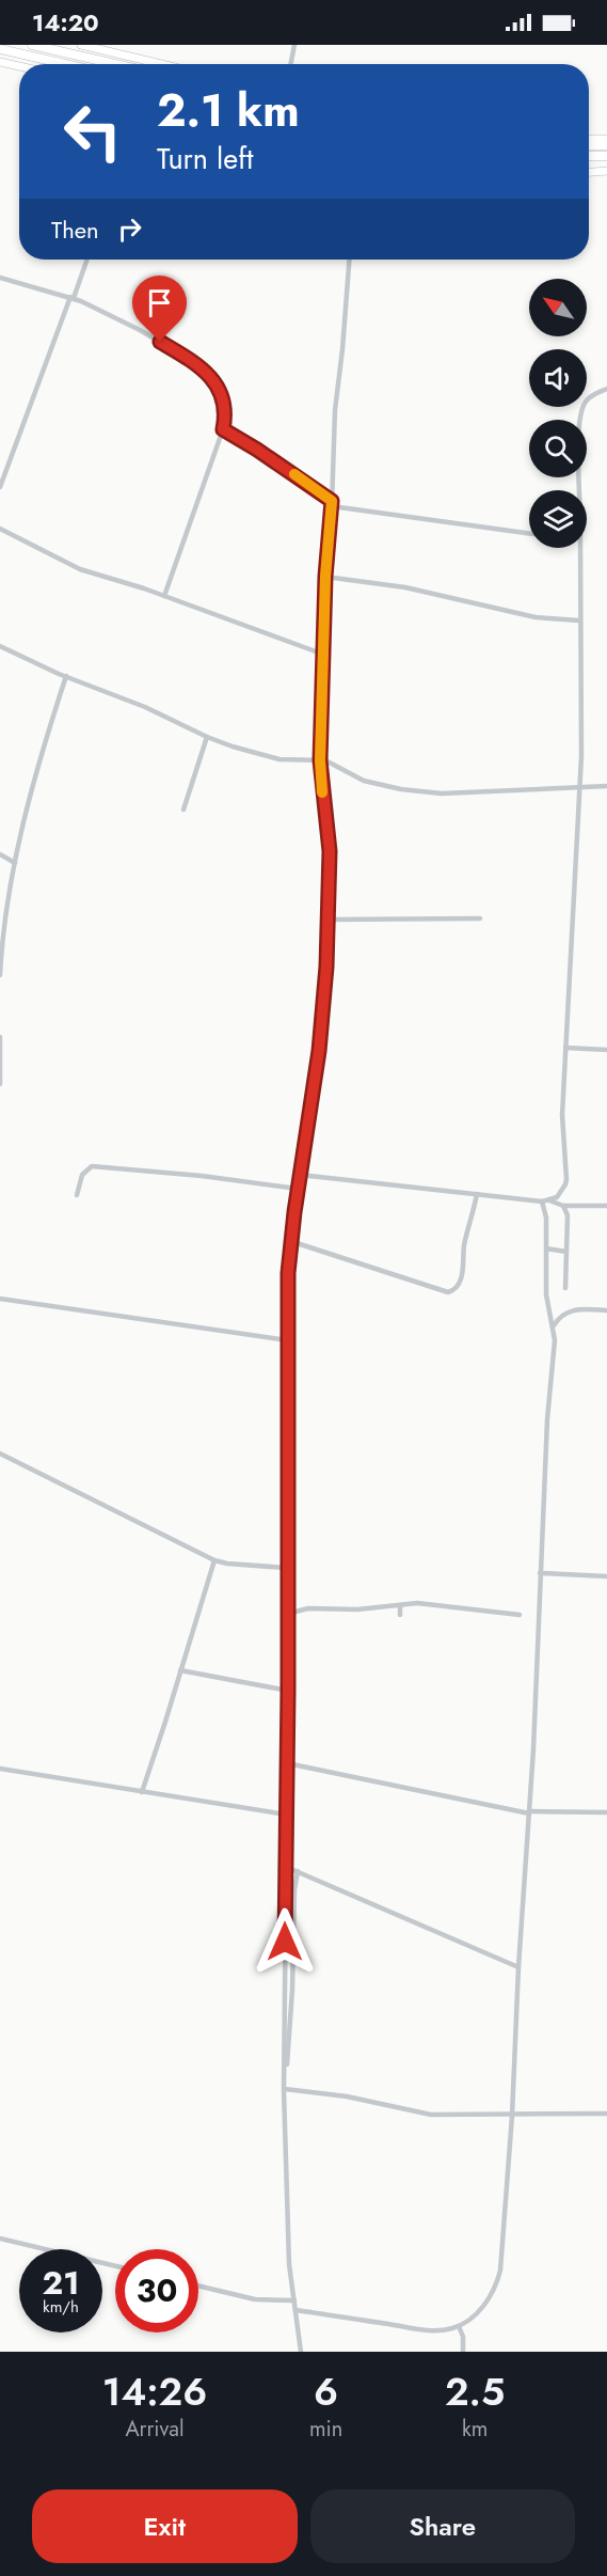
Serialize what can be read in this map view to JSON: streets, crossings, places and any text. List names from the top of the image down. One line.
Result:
{"north":"top left","page":{"status":"14:20","turn":["2.1 km","Turn left"],"then":"Then","speed":"21 km/h","limit":"30","eta":["14:26","Arrival","6","min","2.5","km"],"buttons":["Exit","Share"]}}
